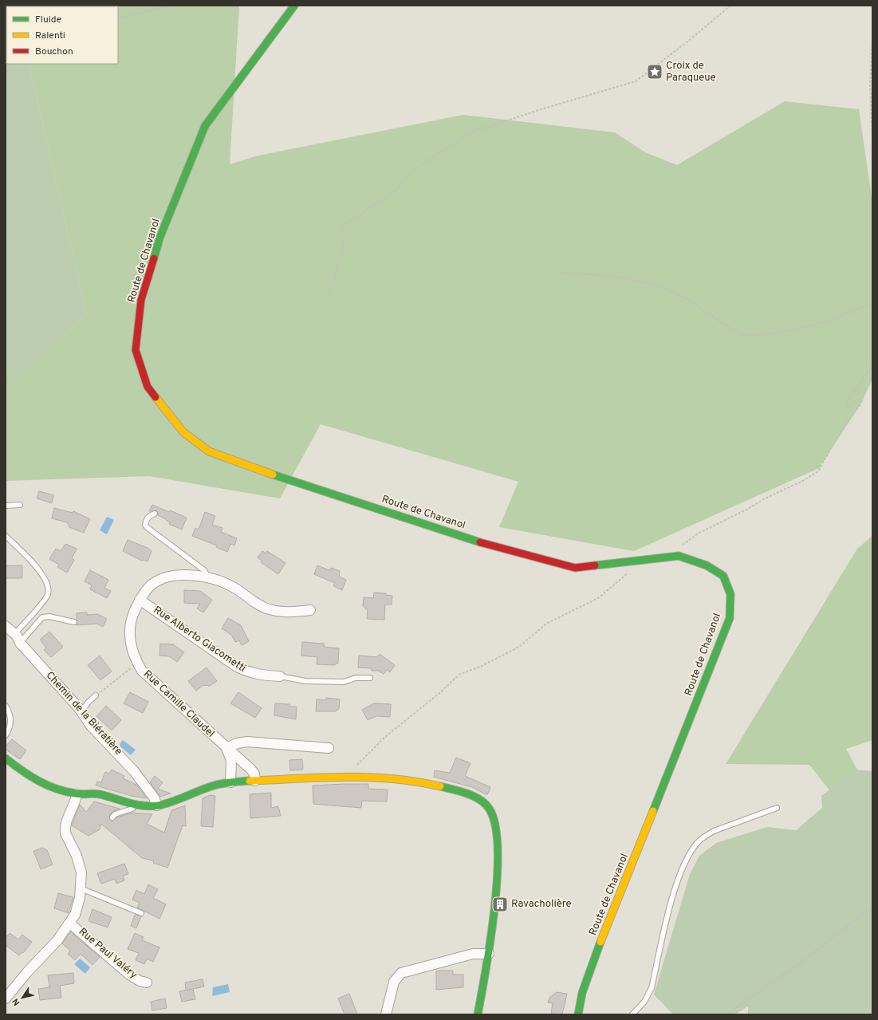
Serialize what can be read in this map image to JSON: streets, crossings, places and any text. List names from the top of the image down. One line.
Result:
{"streets":{"street":["Route de Chavanol","Rue Alberto Giacometti","Rue Camille Claudel","Chemin de la Biératière","Rue Paul Valéry"]},"crossings":[["Rue Alberto Giacometti","Rue Camille Claudel"]],"places":{"place":["Croix de Paraqueue"],"building":["Ravacholière"]},"legend":["Fluide","Ralenti","Bouchon"],"north":"bottom left"}
